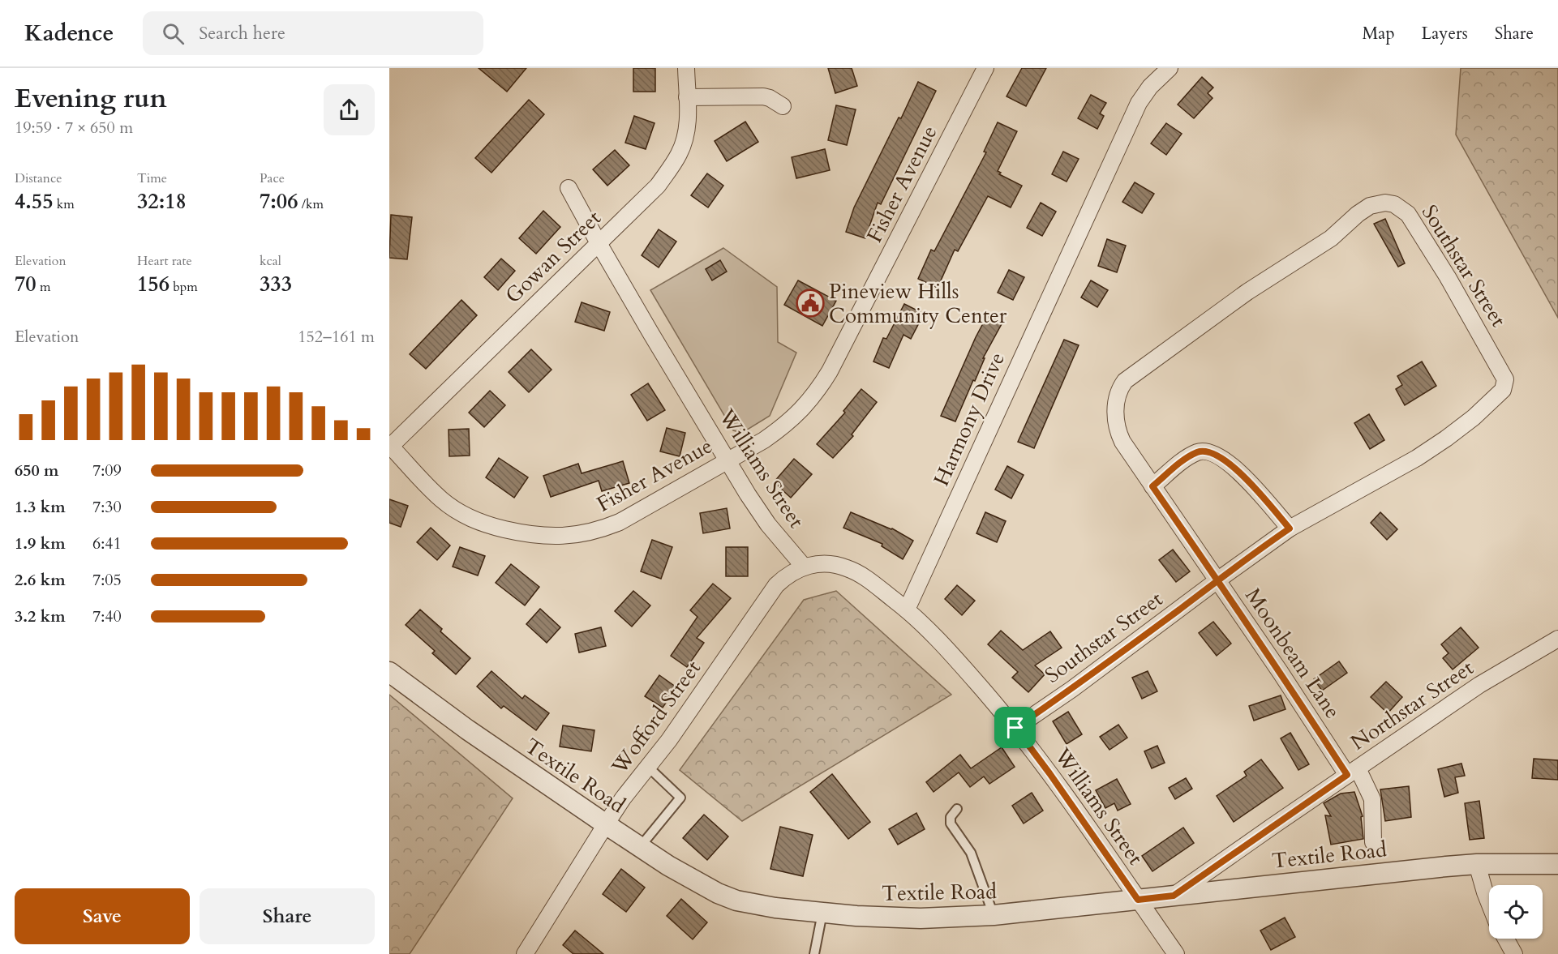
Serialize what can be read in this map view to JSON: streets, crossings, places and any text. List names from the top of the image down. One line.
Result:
{"streets":{"street":["Fisher Avenue","Gowan Street","Southstar Street","Harmony Drive","Williams Street","Moonbeam Lane","Northstar Street","Wofford Street","Textile Road"]},"crossings":[["Fisher Avenue","Gowan Street"],["Fisher Avenue","Williams Street"],["Gowan Street","Williams Street"],["Southstar Street","Williams Street"],["Southstar Street","Moonbeam Lane"],["Harmony Drive","Williams Street"],["Williams Street","Wofford Street"],["Williams Street","Textile Road"],["Moonbeam Lane","Northstar Street"],["Northstar Street","Textile Road"],["Wofford Street","Textile Road"]],"places":{"public building":["Pineview Hills Community Center"]},"page":{"header":"Kadence","search":"Search here","nav":["Map","Layers","Share"],"heading":["Evening run","19:59 · 7 × 650 m"],"stats":[["Distance","4.55 km"],["Time","32:18"],["Pace","7:06 /km"],["Elevation","70 m"],["Heart rate","156 bpm"],["kcal","333"]],"chart":["Elevation","152–161 m"],"list":[{"name":"650 m","note":"7:09"},{"name":"1.3 km","note":"7:30"},{"name":"1.9 km","note":"6:41"},{"name":"2.6 km","note":"7:05"},{"name":"3.2 km","note":"7:40"}],"buttons":["Save","Share"]}}
